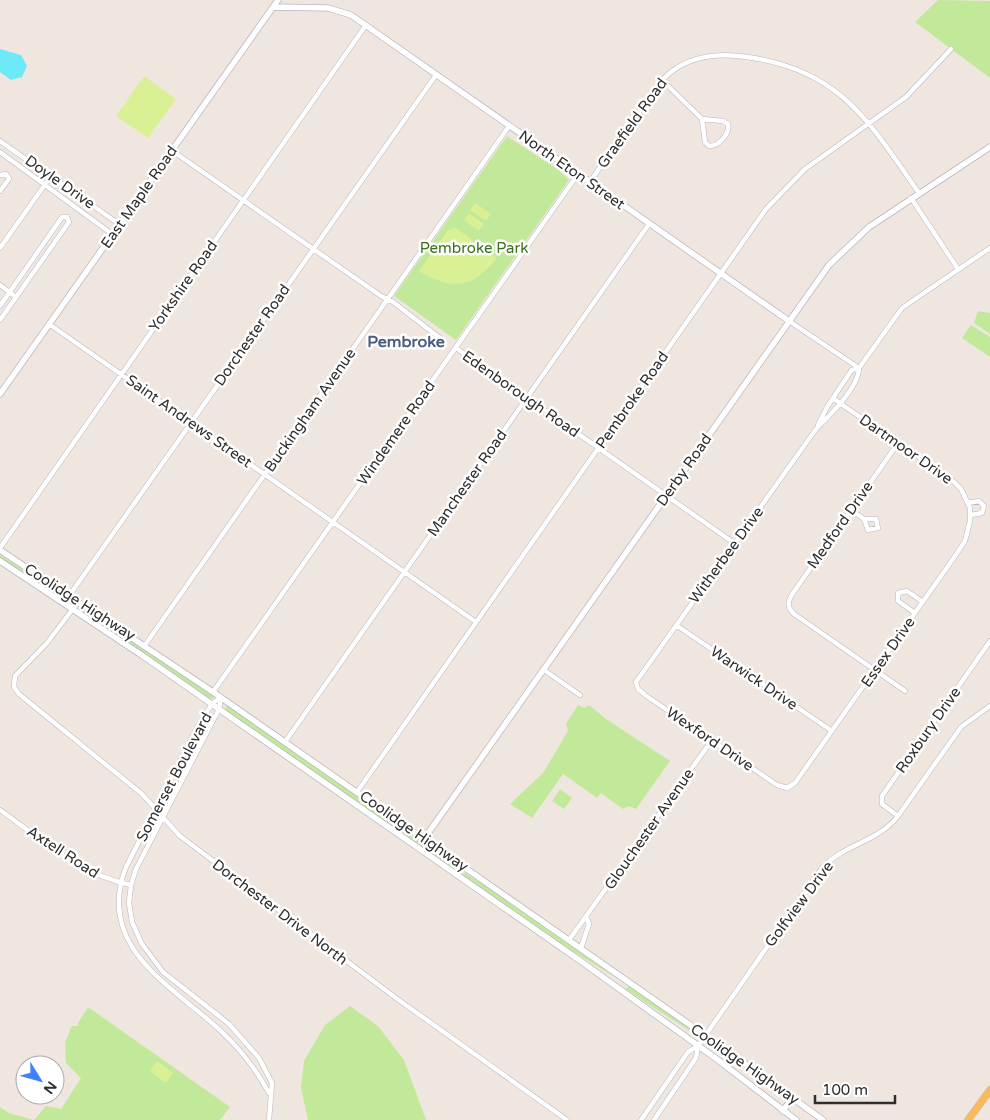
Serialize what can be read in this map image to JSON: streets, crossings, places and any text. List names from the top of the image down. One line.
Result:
{"streets":{"main road":["North Eton Street","East Maple Road","Derby Road","Coolidge Highway"],"street":["Graefield Road","Doyle Drive","Yorkshire Road","Dorchester Road","Edenborough Road","Pembroke Road","Buckingham Avenue","Saint Andrews Street","Windemere Road","Dartmoor Drive","Manchester Road","Medford Drive","Witherbee Drive","Essex Drive","Warwick Drive","Roxbury Drive","Wexford Drive","Somerset Boulevard","Glouchester Avenue","Axtell Road","Golfview Drive","Dorchester Drive North"]},"crossings":[["Graefield Road","North Eton Street"],["Graefield Road","Pembroke Road"],["Graefield Road","Derby Road"],["North Eton Street","East Maple Road"],["North Eton Street","Yorkshire Road"],["North Eton Street","Dorchester Road"],["North Eton Street","Pembroke Road"],["North Eton Street","Buckingham Avenue"],["North Eton Street","Windemere Road"],["North Eton Street","Derby Road"],["North Eton Street","Manchester Road"],["North Eton Street","Witherbee Drive"],["Doyle Drive","East Maple Road"],["East Maple Road","Saint Andrews Street"],["Yorkshire Road","Saint Andrews Street"],["Yorkshire Road","Coolidge Highway"],["Dorchester Road","Saint Andrews Street"],["Dorchester Road","Coolidge Highway"],["Edenborough Road","Pembroke Road"],["Edenborough Road","Windemere Road"],["Edenborough Road","Derby Road"],["Edenborough Road","Manchester Road"],["Edenborough Road","Witherbee Drive"],["Pembroke Road","Saint Andrews Street"],["Pembroke Road","Coolidge Highway"],["Buckingham Avenue","Saint Andrews Street"],["Buckingham Avenue","Coolidge Highway"],["Saint Andrews Street","Windemere Road"],["Saint Andrews Street","Manchester Road"],["Windemere Road","Coolidge Highway"],["Dartmoor Drive","Medford Drive"],["Dartmoor Drive","Witherbee Drive"],["Dartmoor Drive","Essex Drive"],["Derby Road","Coolidge Highway"],["Manchester Road","Coolidge Highway"],["Medford Drive","Essex Drive"],["Witherbee Drive","Warwick Drive"],["Witherbee Drive","Wexford Drive"],["Coolidge Highway","Somerset Boulevard"],["Coolidge Highway","Glouchester Avenue"],["Coolidge Highway","Golfview Drive"],["Coolidge Highway","Dorchester Drive North"],["Essex Drive","Warwick Drive"],["Essex Drive","Wexford Drive"],["Roxbury Drive","Golfview Drive"],["Wexford Drive","Glouchester Avenue"],["Somerset Boulevard","Axtell Road"],["Somerset Boulevard","Dorchester Drive North"]],"districts":["Pembroke"],"parks":["Pembroke Park"],"scale_bar":"100 m","north":"bottom right"}
